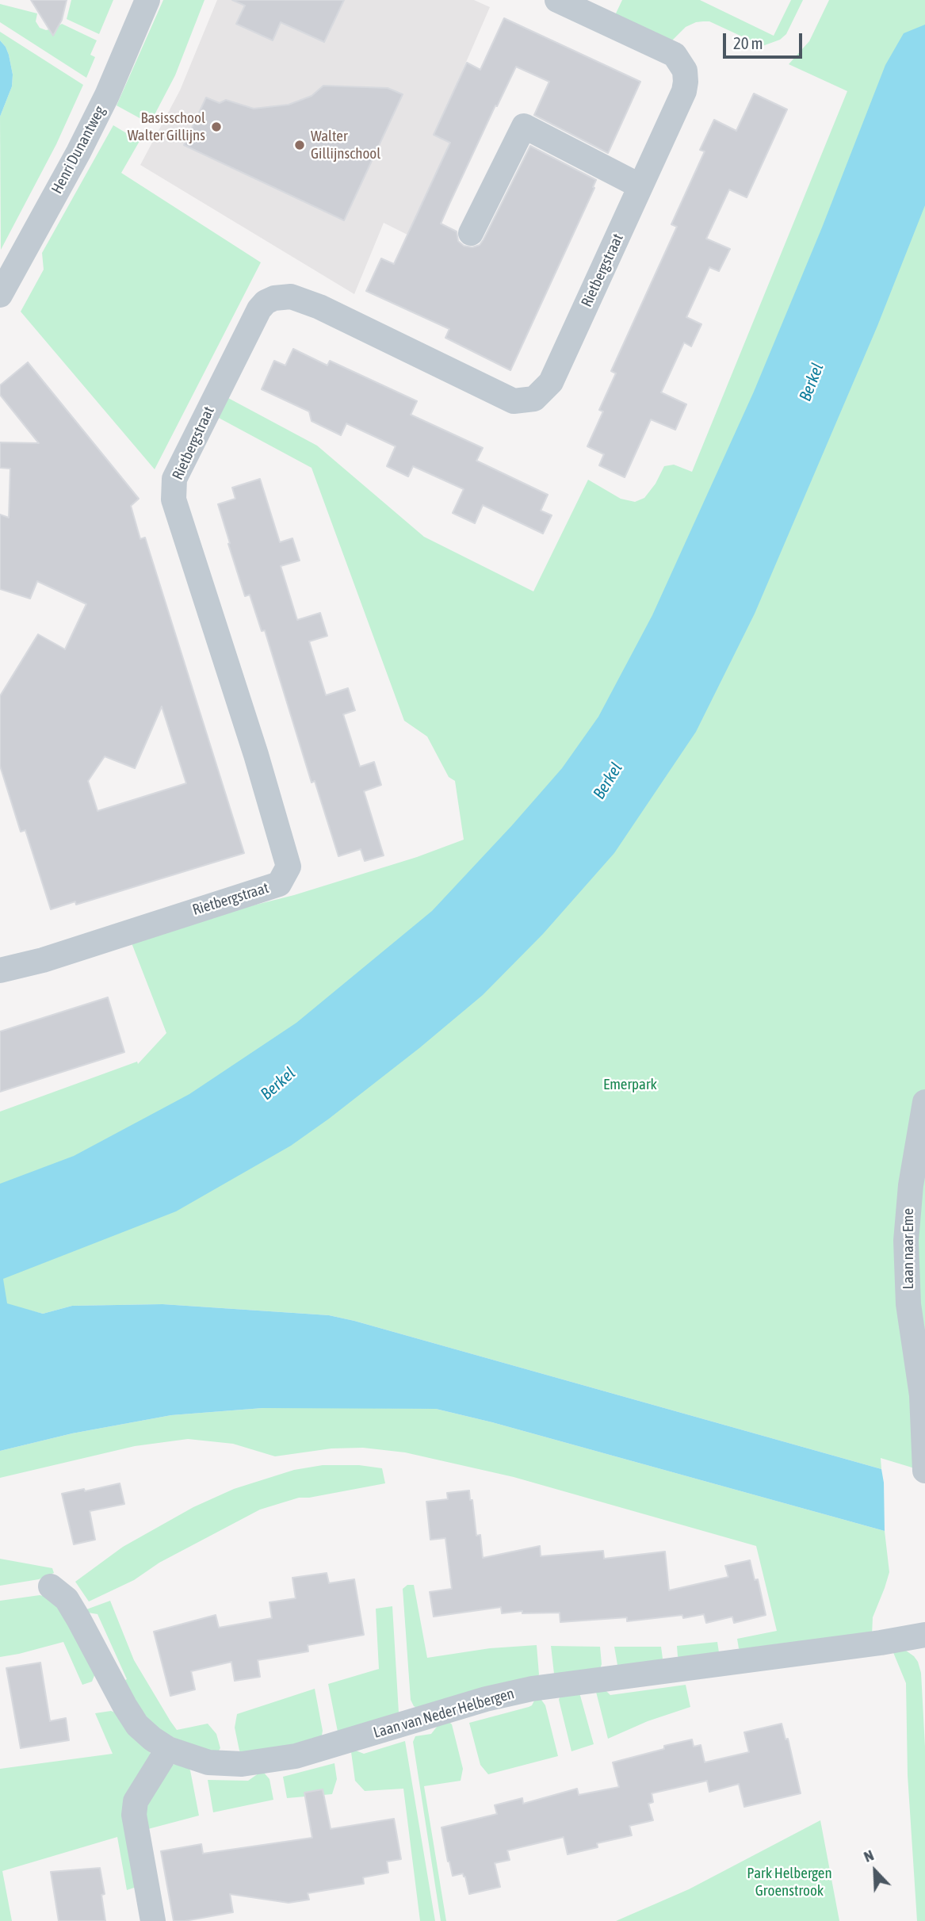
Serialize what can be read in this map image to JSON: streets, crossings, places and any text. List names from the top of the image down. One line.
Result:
{"streets":{"street":["Henri Dunantweg","Rietbergstraat","Laan naar Eme","Laan van Neder Helbergen"]},"water":["Berkel"],"parks":["Emerpark","Park Helbergen Groenstrook"],"places":["Basisschool Walter Gillijns","Walter Gillijnschool"],"scale_bar":"20 m","north":"top left"}
